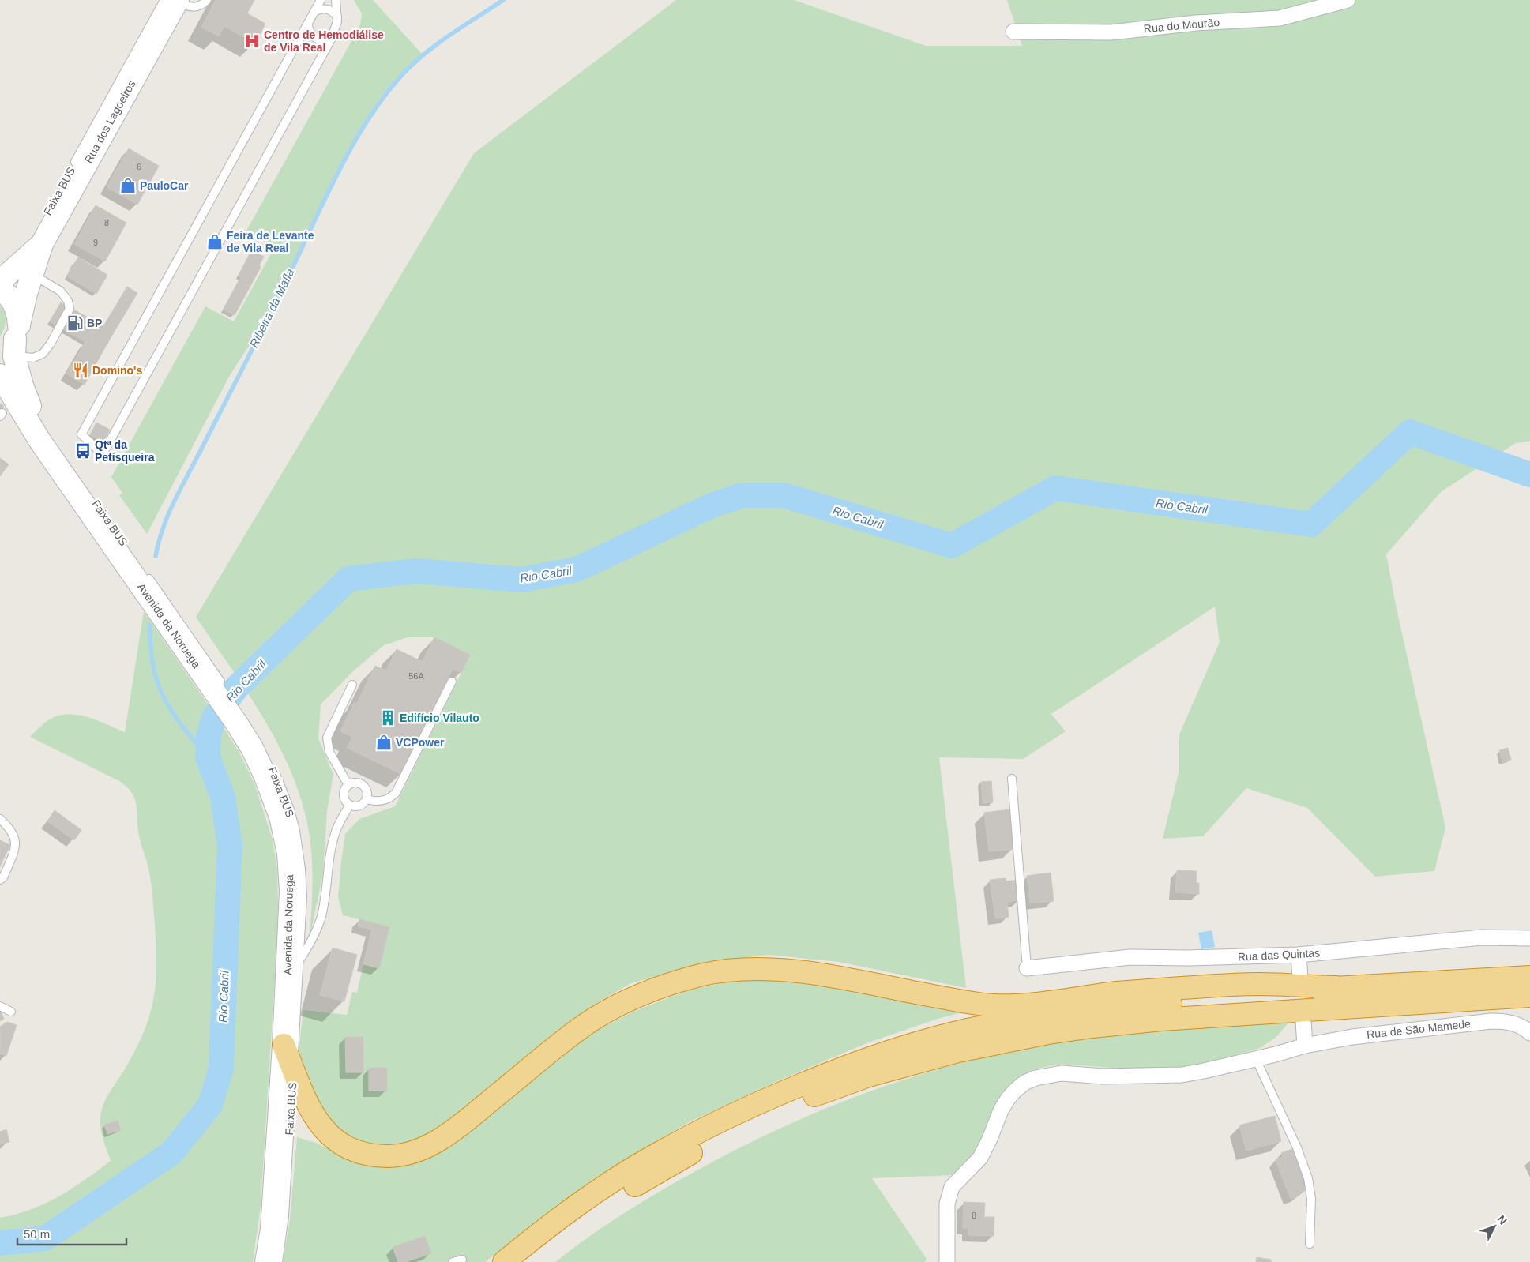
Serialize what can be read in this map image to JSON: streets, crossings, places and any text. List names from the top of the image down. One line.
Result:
{"streets":{"main road":["Rua dos Lagoeiros","Avenida da Noruega"],"street":["Rua do Mourão","Rua das Quintas","Rua de São Mamede"],"lane":["Faixa BUS"]},"crossings":[["Rua dos Lagoeiros","Faixa BUS"],["Rua dos Lagoeiros","Avenida da Noruega"],["Faixa BUS","Avenida da Noruega"]],"water":["Ribeira da Maíla","Rio Cabril"],"places":{"hospital":["Centro de Hemodiálise de Vila Real"],"shop":["PauloCar","Feira de Levante de Vila Real","VCPower"],"fuel station":["BP"],"restaurant":["Domino's"],"bus stop":["Qtª da Petisqueira"],"building":["Edifício Vilauto"]},"house_numbers":["6","8","9","56A","8"],"scale_bar":"50 m","north":"top right"}
